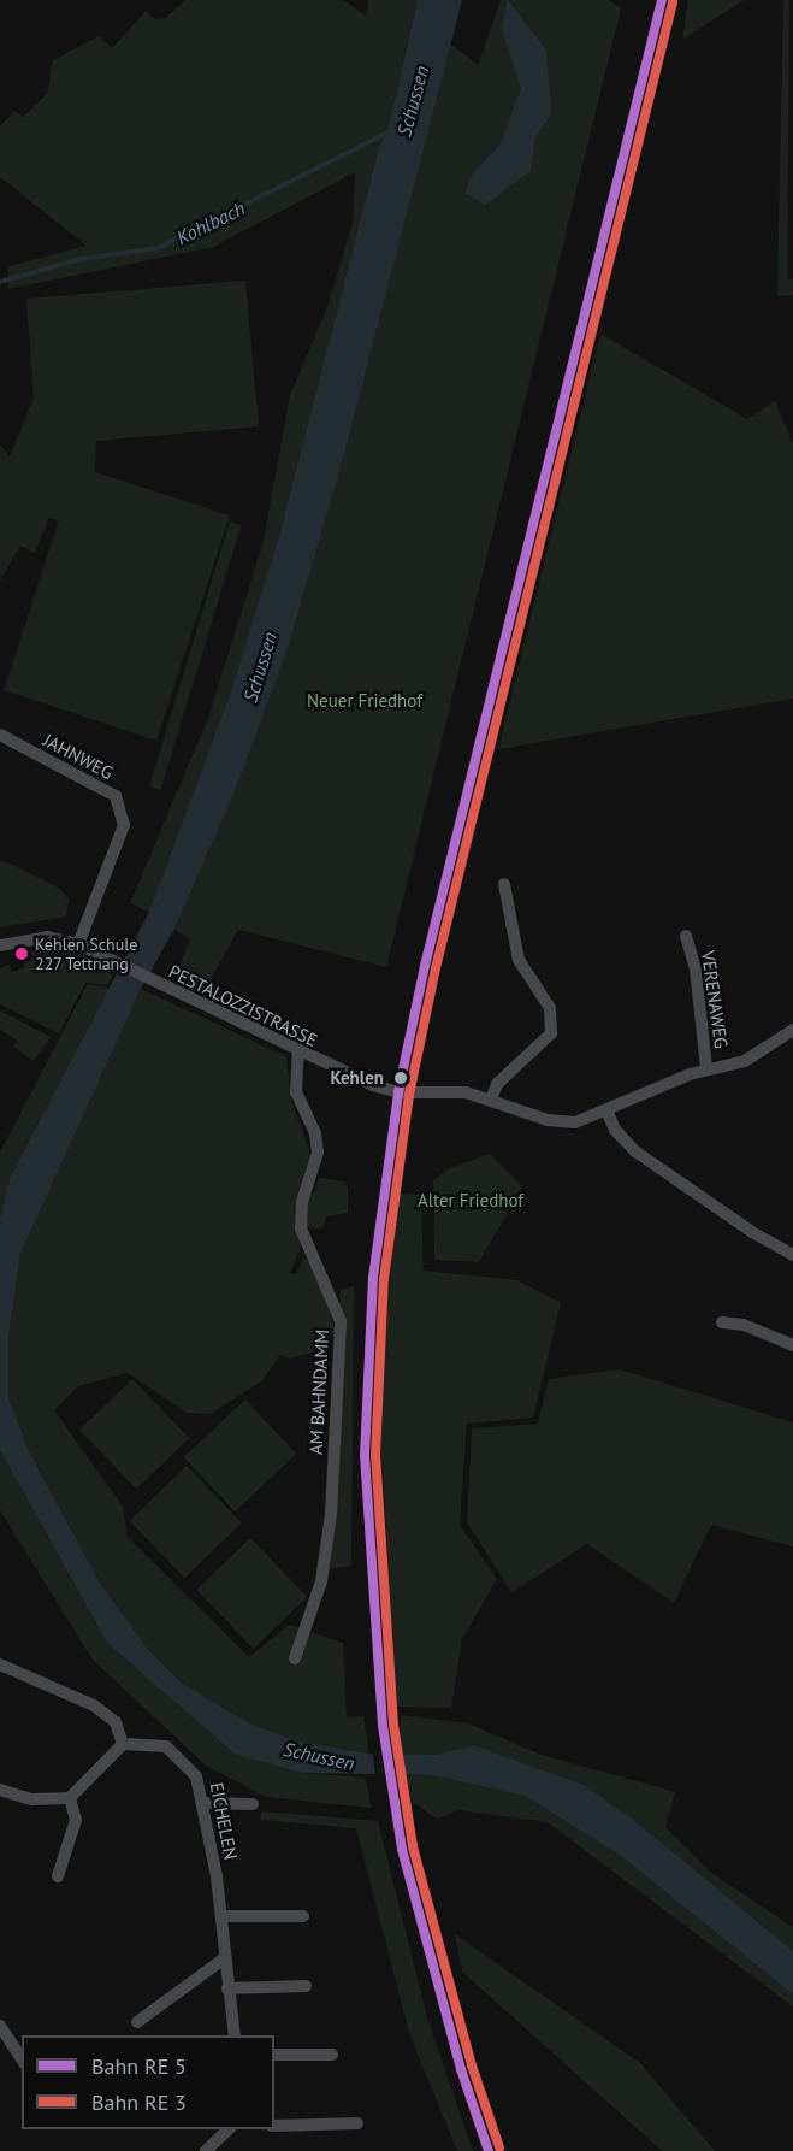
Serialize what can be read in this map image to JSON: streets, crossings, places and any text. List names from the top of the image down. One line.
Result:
{"streets":{"street":["JAHNWEG","VERENAWEG","PESTALOZZISTRASSE","AM BAHNDAMM","EICHELEN"]},"crossings":[["JAHNWEG","PESTALOZZISTRASSE"],["PESTALOZZISTRASSE","AM BAHNDAMM"]],"water":["Schussen","Kohlbach"],"parks":["Neuer Friedhof","Alter Friedhof"],"places":["Kehlen Schule 227 Tettnang","Kehlen"],"legend":["Bahn RE 5","Bahn RE 3"]}
